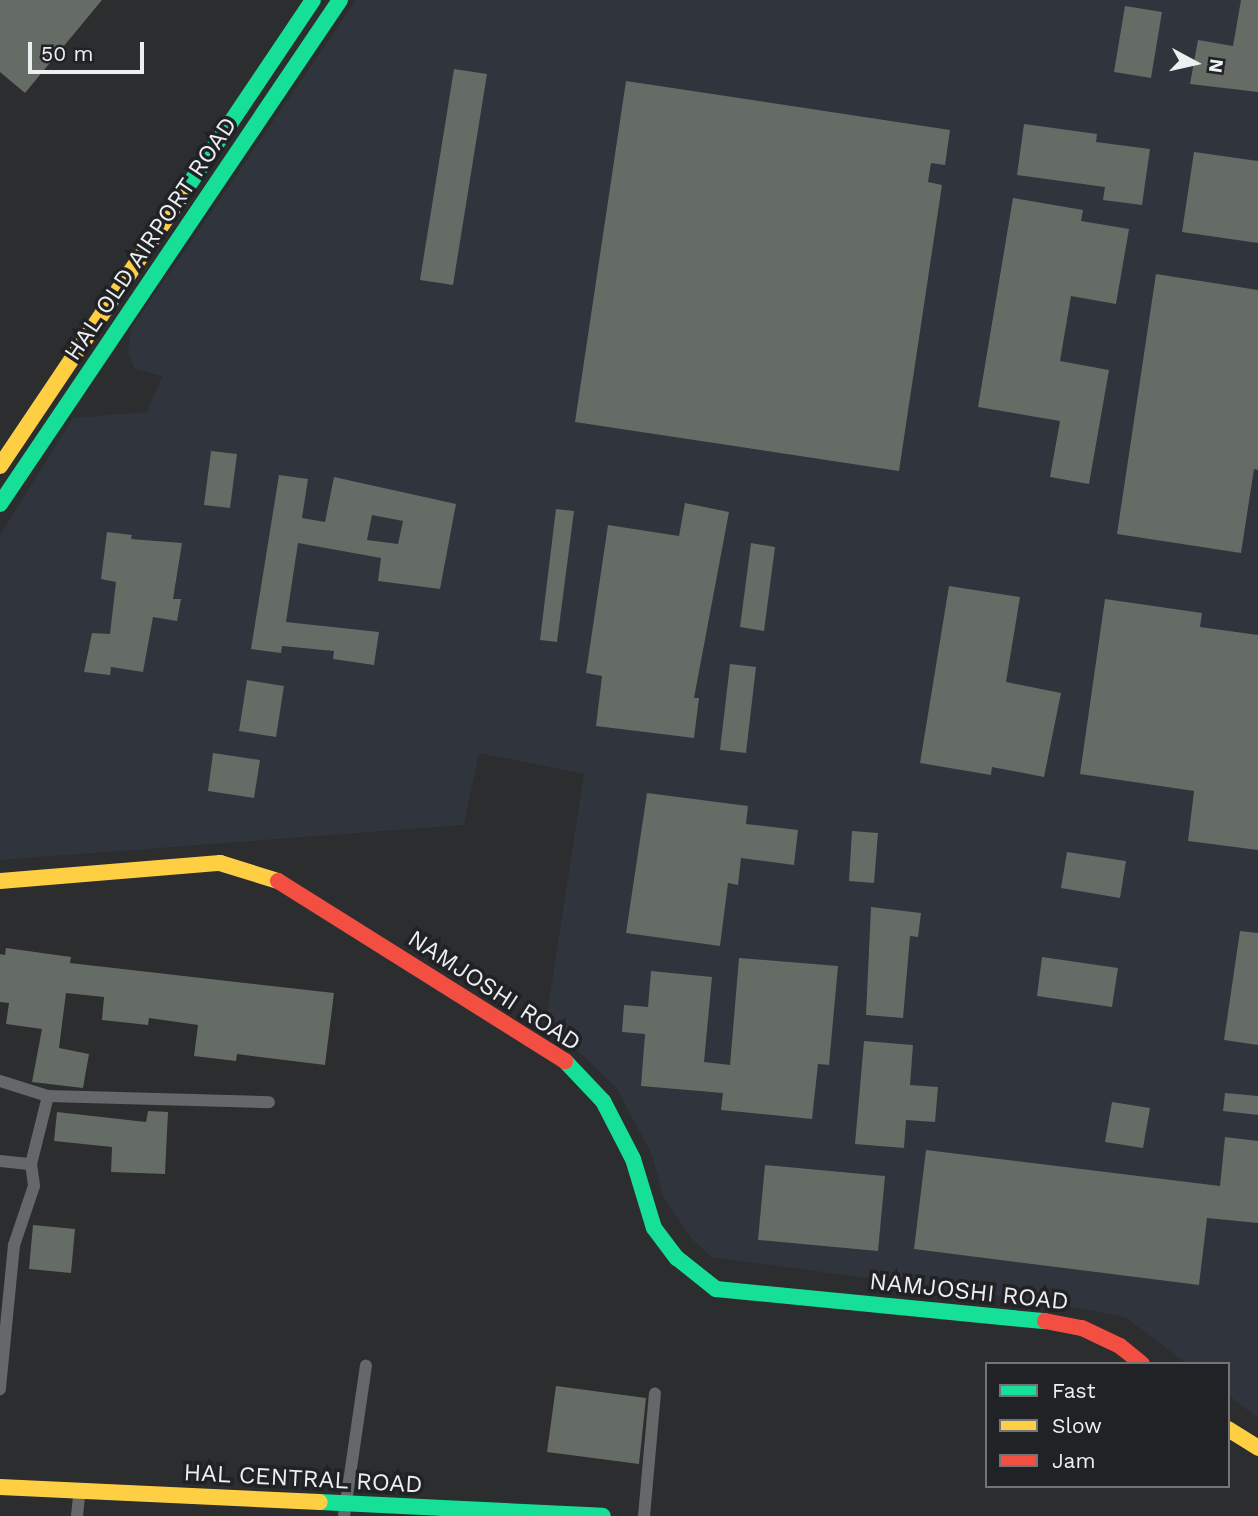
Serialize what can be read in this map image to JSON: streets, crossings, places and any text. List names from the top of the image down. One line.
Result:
{"streets":{"main road":["HAL OLD AIRPORT ROAD","NAMJOSHI ROAD","HAL CENTRAL ROAD"]},"legend":["Fast","Slow","Jam"],"scale_bar":"50 m","north":"right"}
